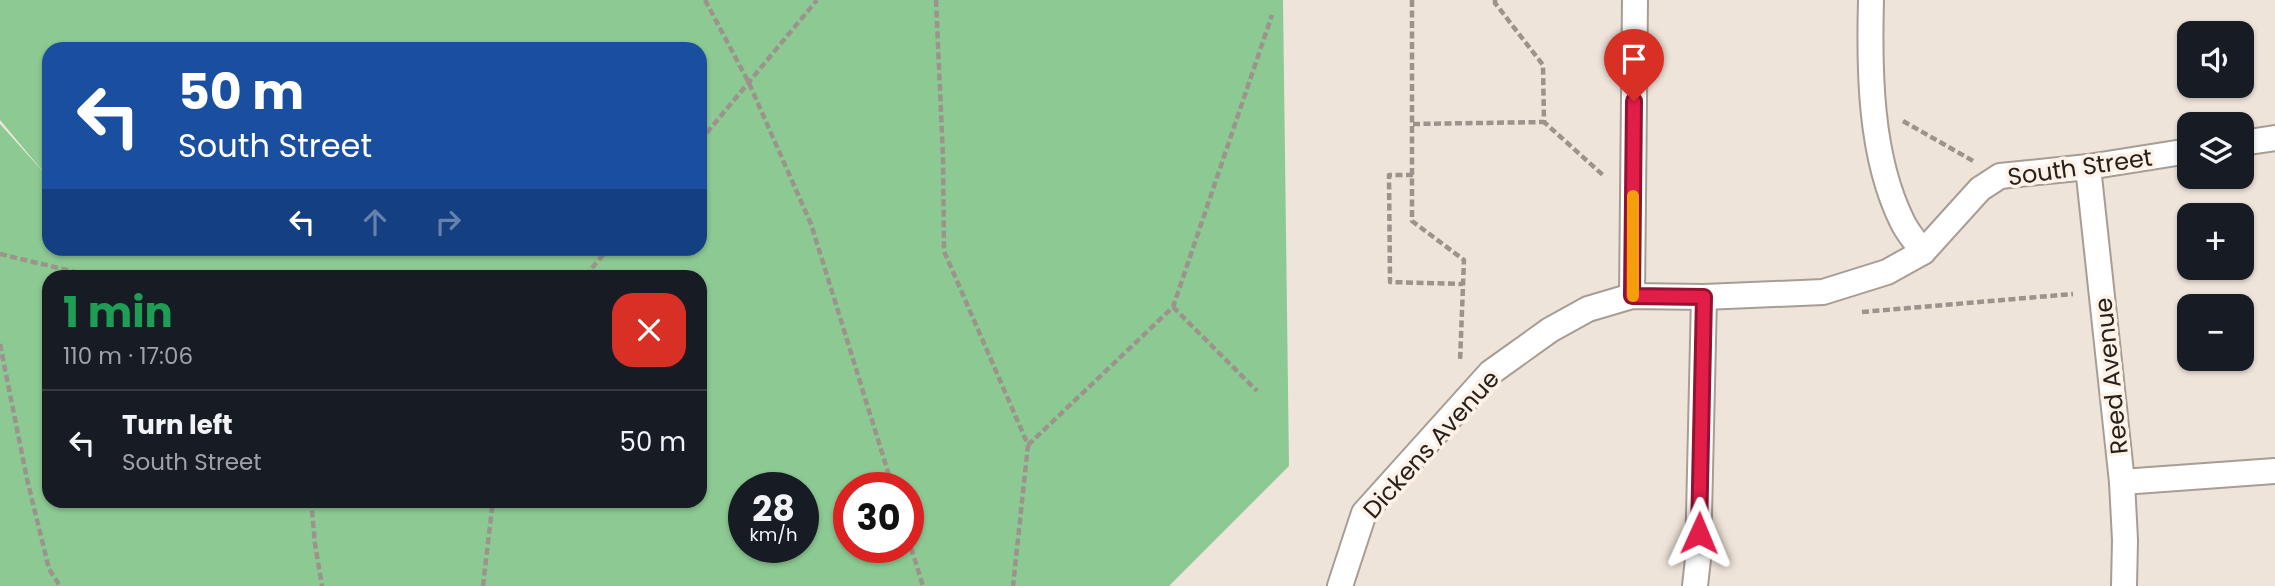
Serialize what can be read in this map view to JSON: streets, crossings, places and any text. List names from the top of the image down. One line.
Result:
{"streets":{"street":["South Street","Reed Avenue","Dickens Avenue"]},"crossings":[["South Street","Reed Avenue"],["South Street","Dickens Avenue"]],"page":{"map_buttons":["+","−"],"turn":["50 m","South Street"],"heading":["1 min","110 m · 17:06"],"list":[{"name":"Turn left","note":"South Street","value":"50 m"}],"speed":"28 km/h","limit":"30"}}
